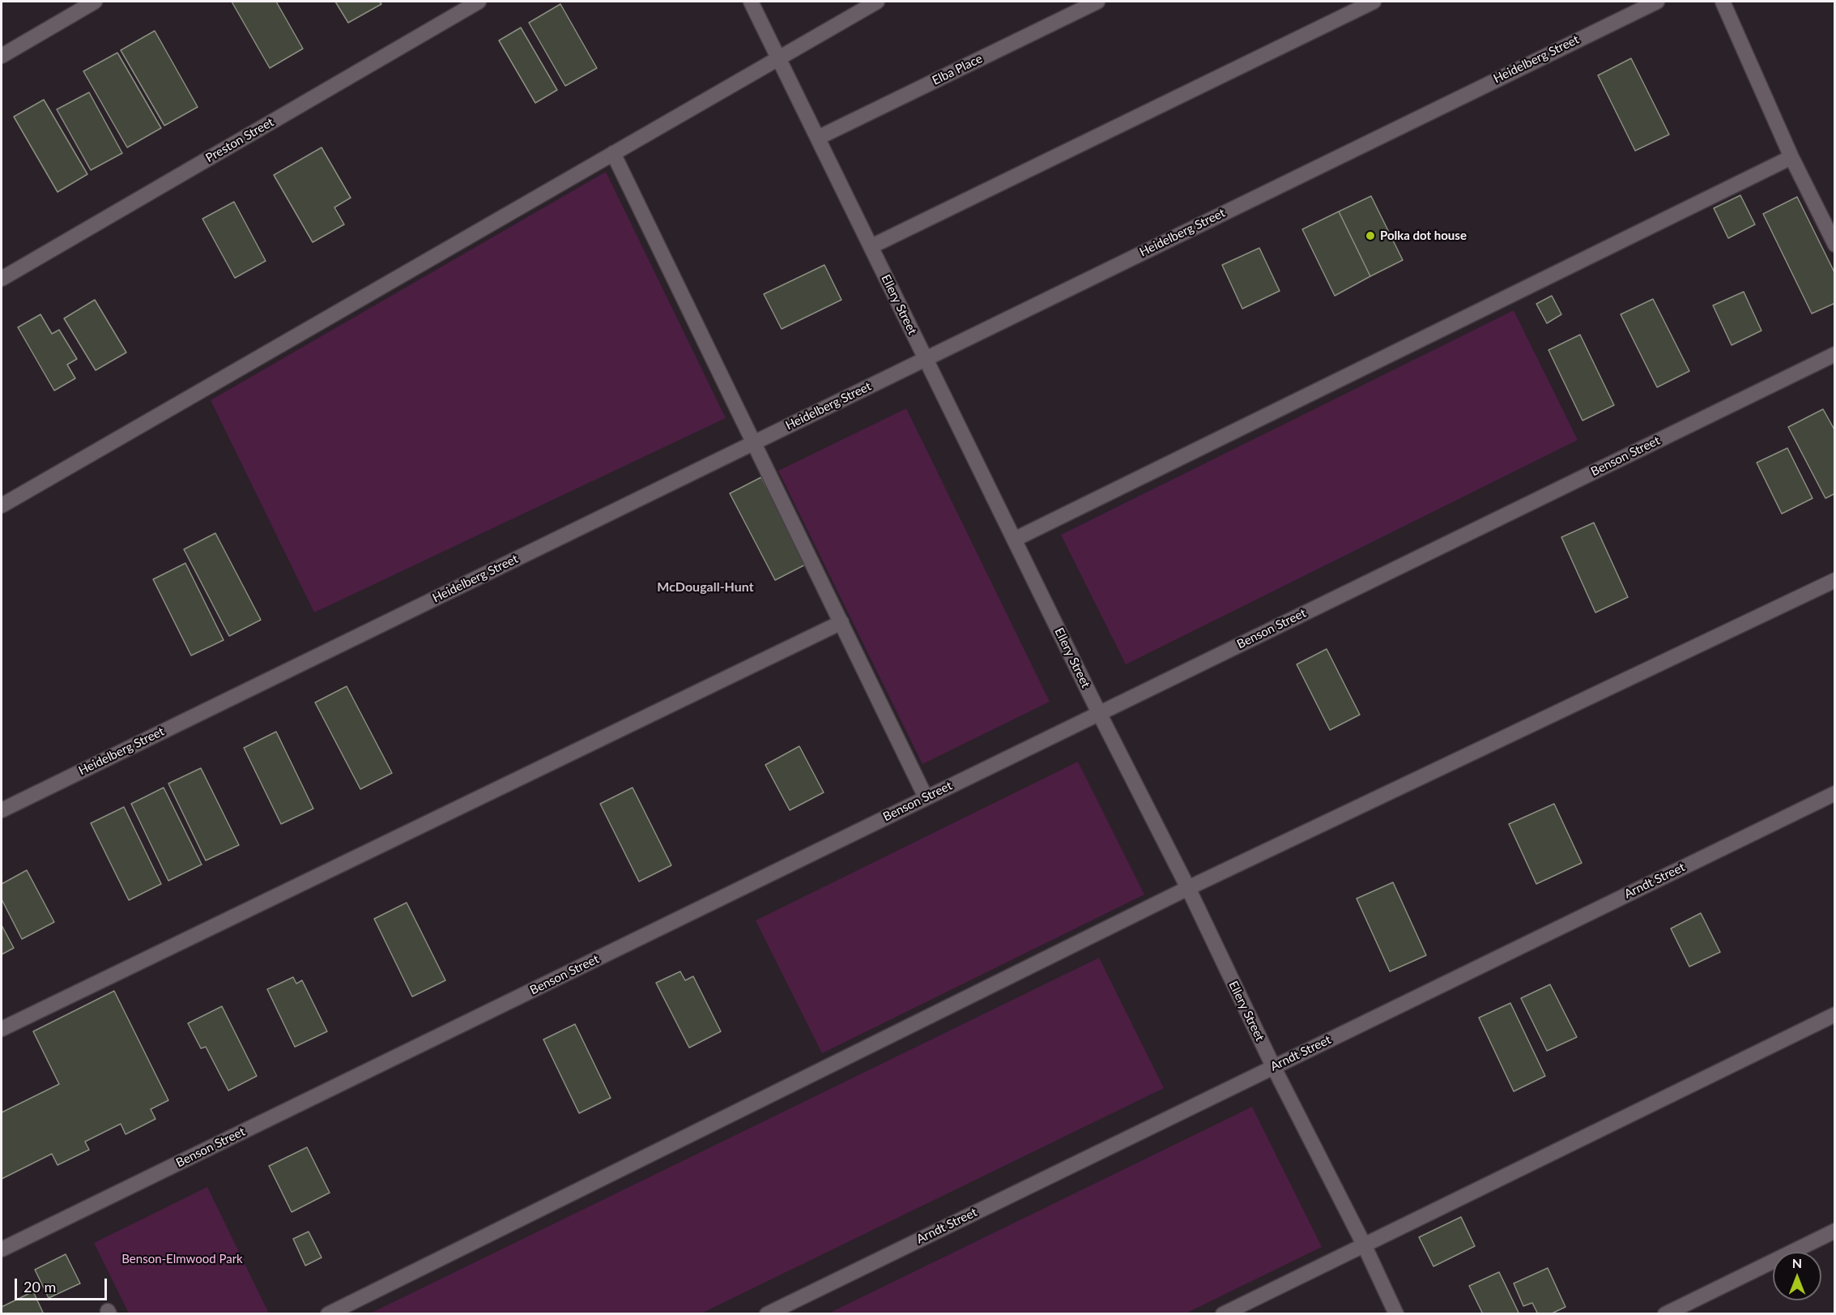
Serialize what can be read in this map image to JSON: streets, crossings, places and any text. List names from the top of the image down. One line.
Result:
{"streets":{"street":["Heidelberg Street","Elba Place","Preston Street","Ellery Street","Benson Street","Arndt Street"]},"crossings":[["Heidelberg Street","Ellery Street"],["Elba Place","Ellery Street"],["Ellery Street","Benson Street"],["Ellery Street","Arndt Street"]],"districts":["McDougall-Hunt"],"parks":["Benson-Elmwood Park"],"places":["Polka dot house"],"scale_bar":"20 m","north":"top"}
